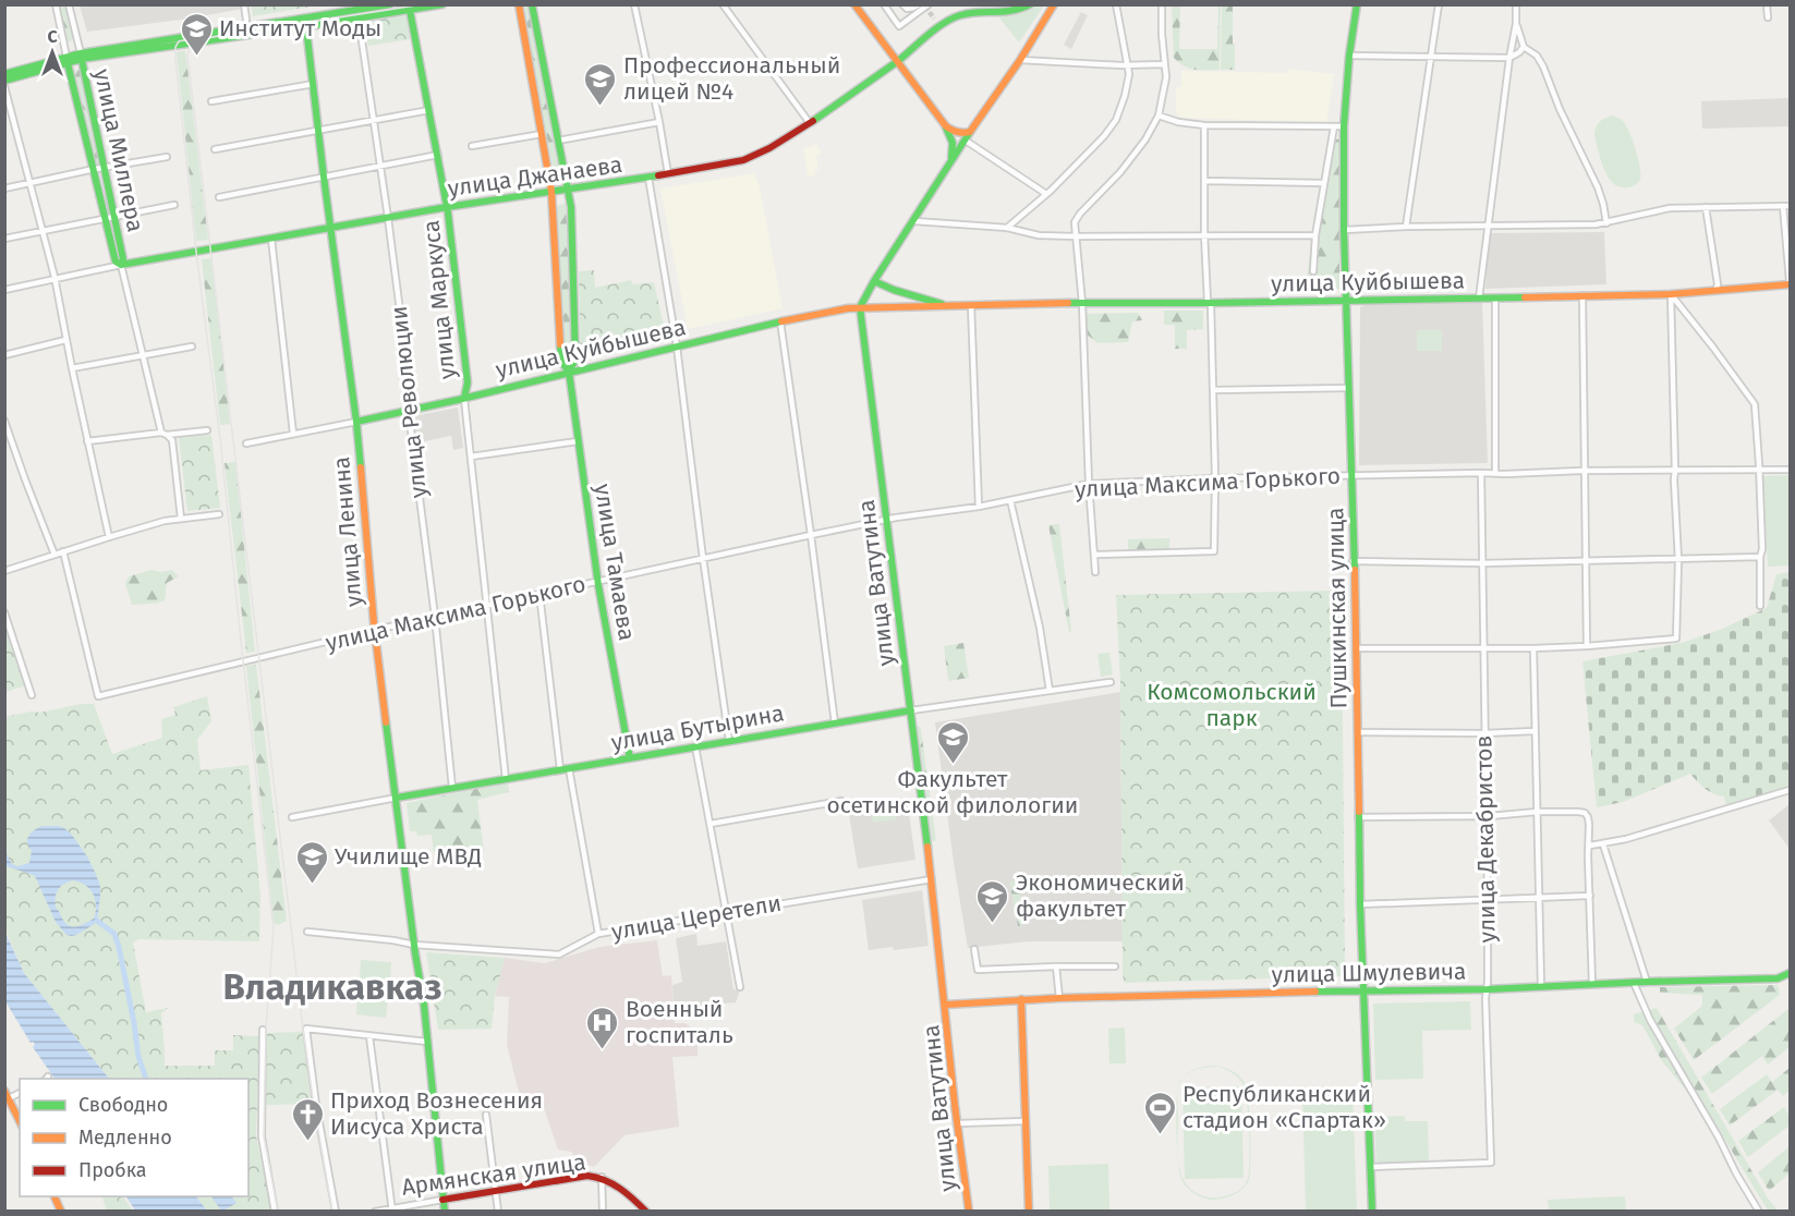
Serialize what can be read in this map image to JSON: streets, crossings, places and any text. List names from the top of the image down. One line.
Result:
{"streets":{"main road":["улица Миллера","улица Джанаева","улица Куйбышева","улица Маркуса","улица Ленина","улица Тамаева","улица Ватутина","Пушкинская улица","улица Бутырина","улица Шмулевича","Армянская улица"],"street":["улица Революции","улица Максима Горького","улица Декабристов","улица Церетели"]},"crossings":[["улица Миллера","улица Джанаева"],["улица Джанаева","улица Маркуса"],["улица Джанаева","улица Революции"],["улица Джанаева","улица Ленина"],["улица Джанаева","улица Тамаева"],["улица Куйбышева","улица Маркуса"],["улица Куйбышева","улица Революции"],["улица Куйбышева","улица Ленина"],["улица Куйбышева","улица Тамаева"],["улица Куйбышева","улица Ватутина"],["улица Куйбышева","Пушкинская улица"],["улица Революции","улица Максима Горького"],["улица Революции","улица Бутырина"],["улица Максима Горького","улица Ленина"],["улица Максима Горького","улица Тамаева"],["улица Максима Горького","улица Ватутина"],["улица Максима Горького","Пушкинская улица"],["улица Максима Горького","улица Декабристов"],["улица Ленина","улица Бутырина"],["улица Ленина","улица Церетели"],["улица Ленина","Армянская улица"],["улица Тамаева","улица Бутырина"],["улица Ватутина","улица Бутырина"],["улица Ватутина","улица Церетели"],["улица Ватутина","улица Шмулевича"],["Пушкинская улица","улица Декабристов"],["Пушкинская улица","улица Шмулевича"],["улица Декабристов","улица Шмулевича"]],"districts":["Владикавказ"],"parks":["Комсомольский парк"],"places":{"school or university":["Институт Моды","Профессиональный лицей №4","Факультет осетинской филологии","Училище МВД","Экономический факультет"],"hospital":["Военный госпиталь"],"sports":["Республиканский стадион «Спартак»"],"church":["Приход Вознесения Иисуса Христа"]},"legend":["Свободно","Медленно","Пробка"],"north":"top"}
